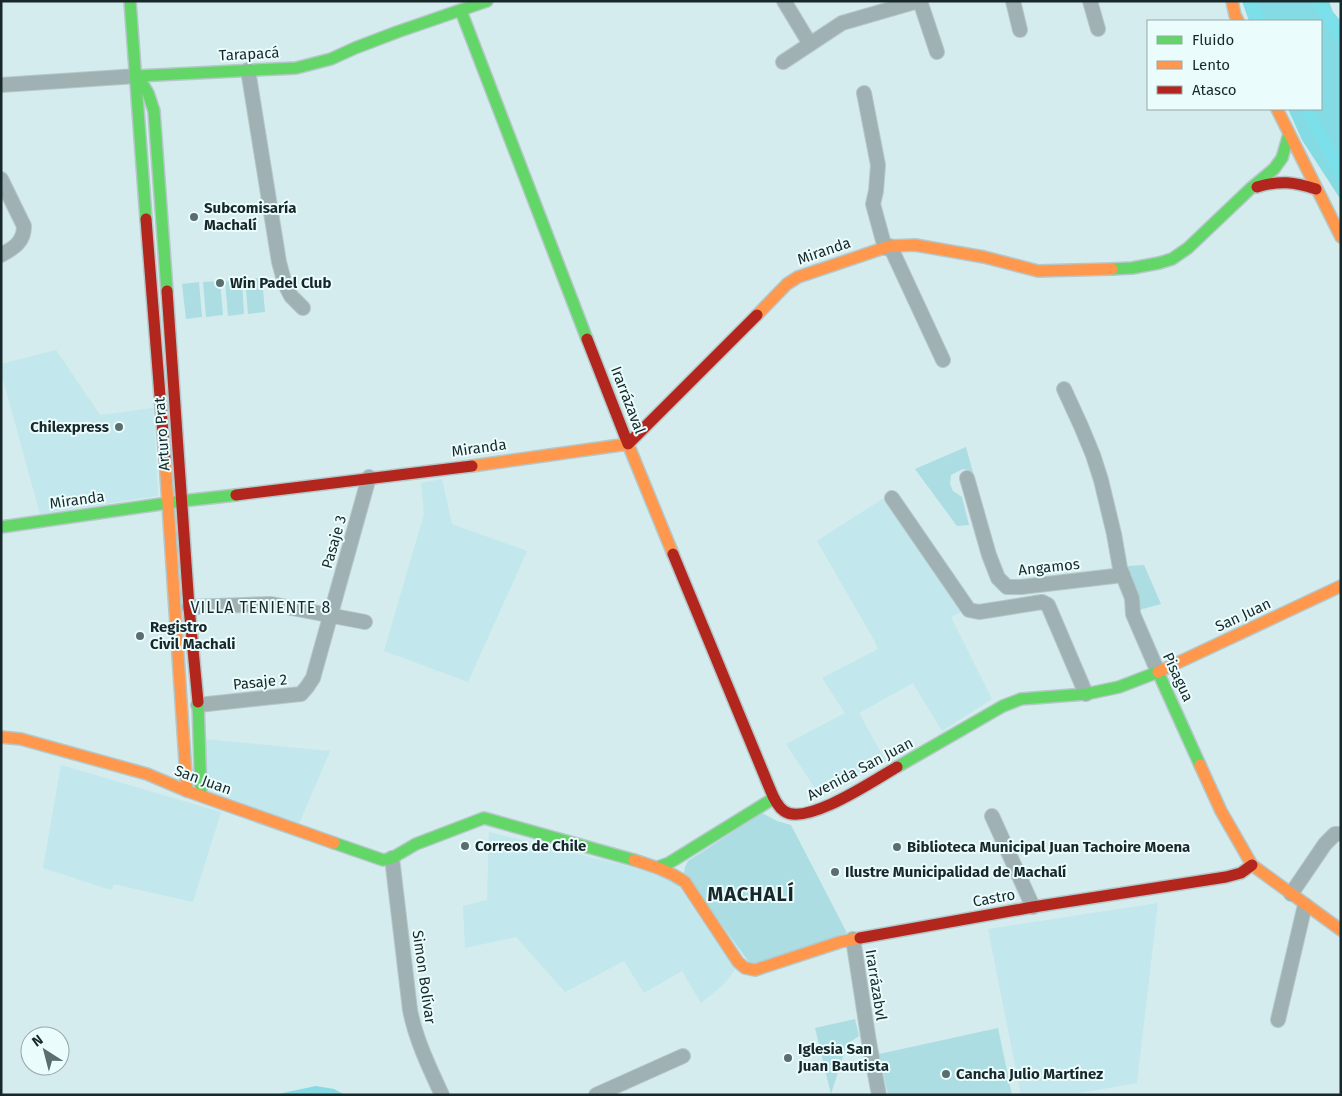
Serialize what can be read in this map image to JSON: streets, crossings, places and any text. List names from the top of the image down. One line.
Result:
{"streets":{"main road":["Tarapacá","Miranda","Irarrázaval","Arturo Prat","San Juan","Pisagua","Avenida San Juan","Castro"],"street":["Pasaje 3","Angamos","Pasaje 2","Simon Bolívar","Irarrázabvl"]},"crossings":[["Tarapacá","Irarrázaval"],["Tarapacá","Arturo Prat"],["Miranda","Irarrázaval"],["Miranda","Arturo Prat"],["Miranda","Pasaje 3"],["Irarrázaval","Avenida San Juan"],["Arturo Prat","San Juan"],["Arturo Prat","Pasaje 2"],["Pasaje 3","Pasaje 2"],["Angamos","Pisagua"],["San Juan","Pisagua"],["San Juan","Avenida San Juan"],["San Juan","Simon Bolívar"],["Pisagua","Avenida San Juan"],["Pisagua","Castro"],["Castro","Irarrázabvl"]],"districts":["VILLA TENIENTE 8","MACHALÍ"],"places":["Subcomisaría Machalí","Win Padel Club","Chilexpress","Registro Civil Machali","Correos de Chile","Biblioteca Municipal Juan Tachoire Moena","Ilustre Municipalidad de Machalí","Iglesia San Juan Bautista","Cancha Julio Martínez"],"legend":["Fluido","Lento","Atasco"],"north":"top left"}
